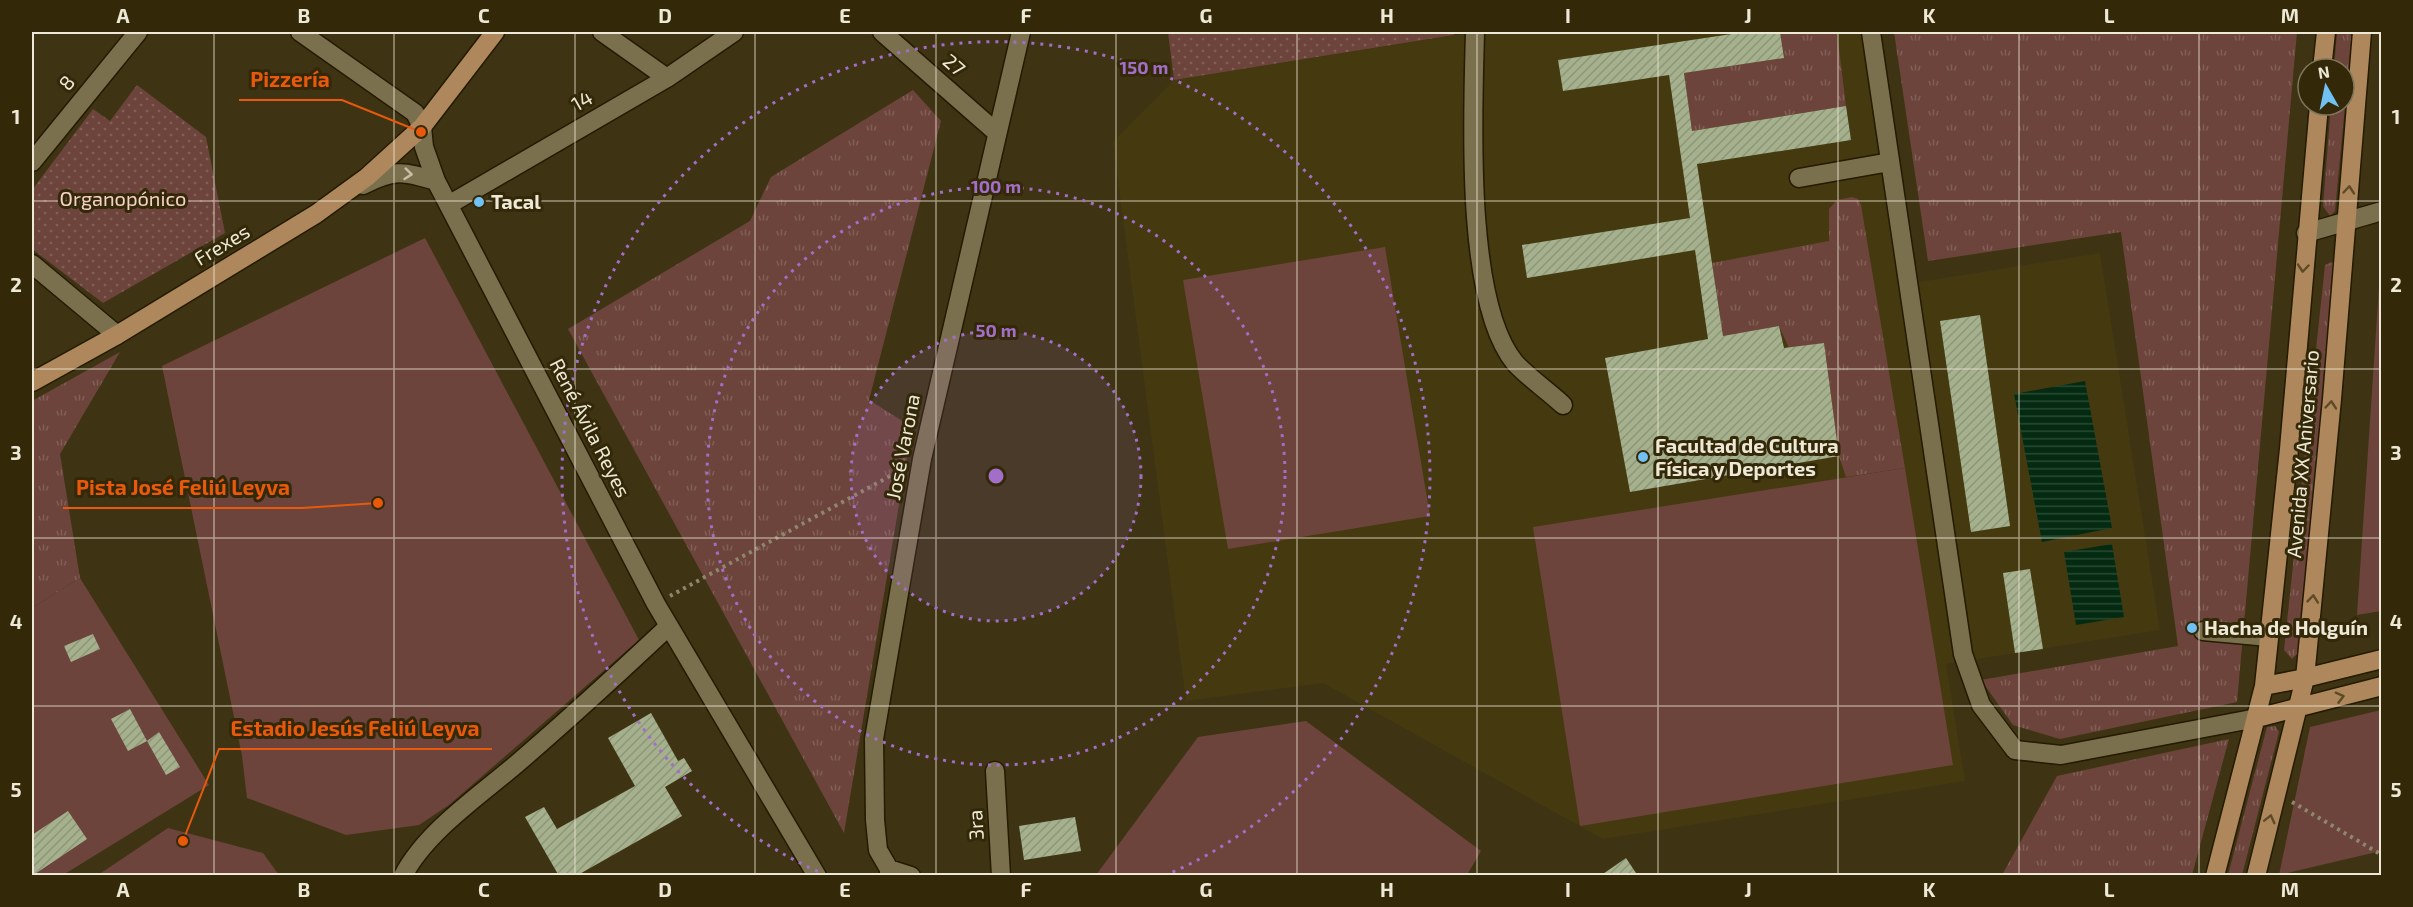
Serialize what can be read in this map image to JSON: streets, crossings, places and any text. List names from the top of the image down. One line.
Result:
{"streets":{"main road":["Frexes","Avenida XX Aniversario"],"street":["27","8","14","René Ávila Reyes","José Varona","3ra"]},"crossings":[["27","José Varona"],["14","René Ávila Reyes"],["Frexes","René Ávila Reyes"]],"parks":["Organopónico"],"places":["Pizzería","Tacal","Facultad de Cultura Física y Deportes","Pista José Feliú Leyva","Hacha de Holguín","Estadio Jesús Feliú Leyva"],"north":"top","grid":{"columns":["A","B","C","D","E","F","G","H","I","J","K","L","M"],"rows":["1","2","3","4","5"]},"rings":["150 m","100 m","50 m"]}
